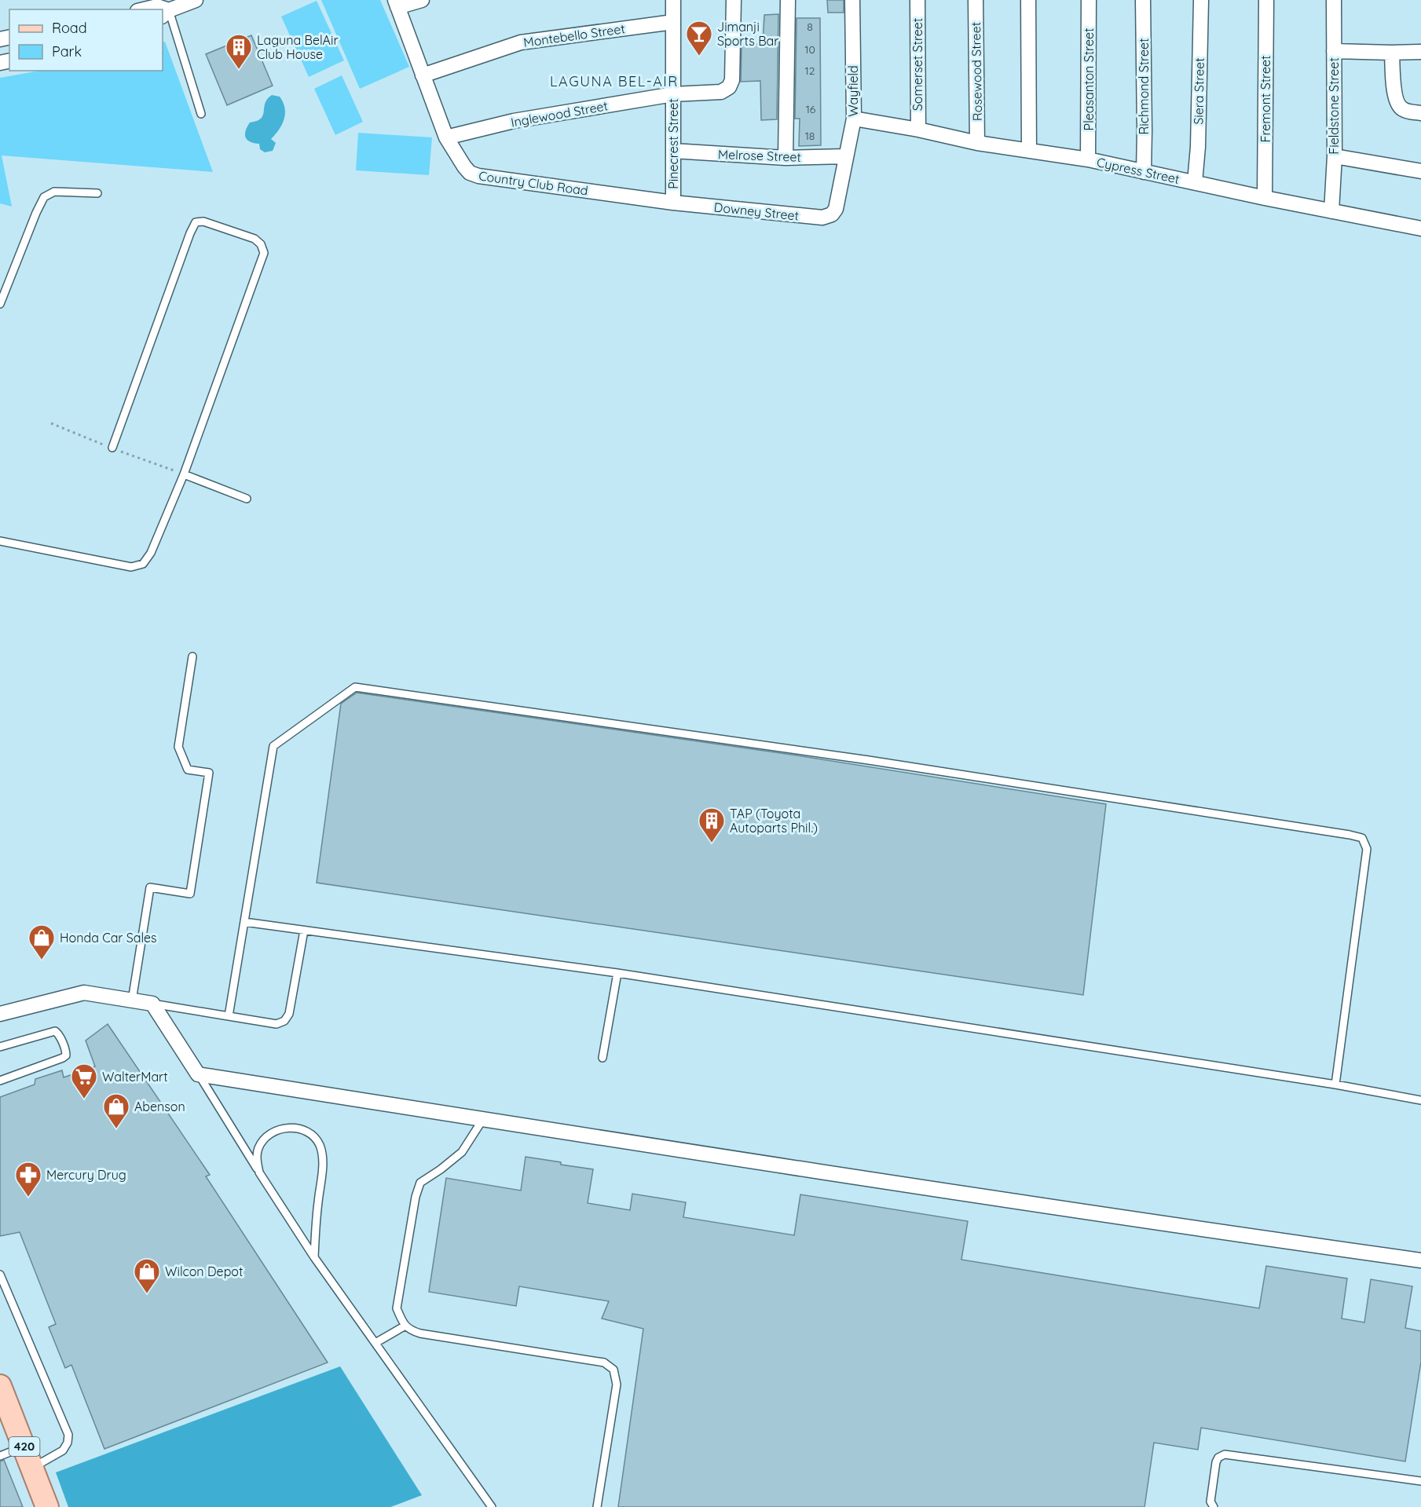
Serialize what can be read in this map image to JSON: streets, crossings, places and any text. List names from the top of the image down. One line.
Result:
{"streets":{"main road":["420"],"street":["Montebello Street","Somerset Street","Rosewood Street","Pleasanton Street","Richmond Street","Wayfield","Siera Street","Fremont Street","Fieldstone Street","Inglewood Street","Pinecrest Street","Melrose Street","Cypress Street","Country Club Road","Downey Street"]},"crossings":[["Montebello Street","Pinecrest Street"],["Montebello Street","Country Club Road"],["Somerset Street","Cypress Street"],["Rosewood Street","Cypress Street"],["Pleasanton Street","Cypress Street"],["Richmond Street","Cypress Street"],["Wayfield","Melrose Street"],["Wayfield","Cypress Street"],["Wayfield","Downey Street"],["Siera Street","Cypress Street"],["Fremont Street","Cypress Street"],["Fieldstone Street","Cypress Street"],["Inglewood Street","Pinecrest Street"],["Inglewood Street","Country Club Road"],["Pinecrest Street","Melrose Street"],["Pinecrest Street","Country Club Road"],["Pinecrest Street","Downey Street"],["Country Club Road","Downey Street"]],"districts":["LAGUNA BEL-AIR"],"places":{"bar":["Jimanji Sports Bar"],"building":["Laguna BelAir Club House","TAP (Toyota Autoparts Phil.)"],"shop":["Honda Car Sales","Abenson","Wilcon Depot"],"supermarket":["WalterMart"],"pharmacy":["Mercury Drug"]},"house_numbers":["8","10","12","16","18"],"legend":["Road","Park"]}
